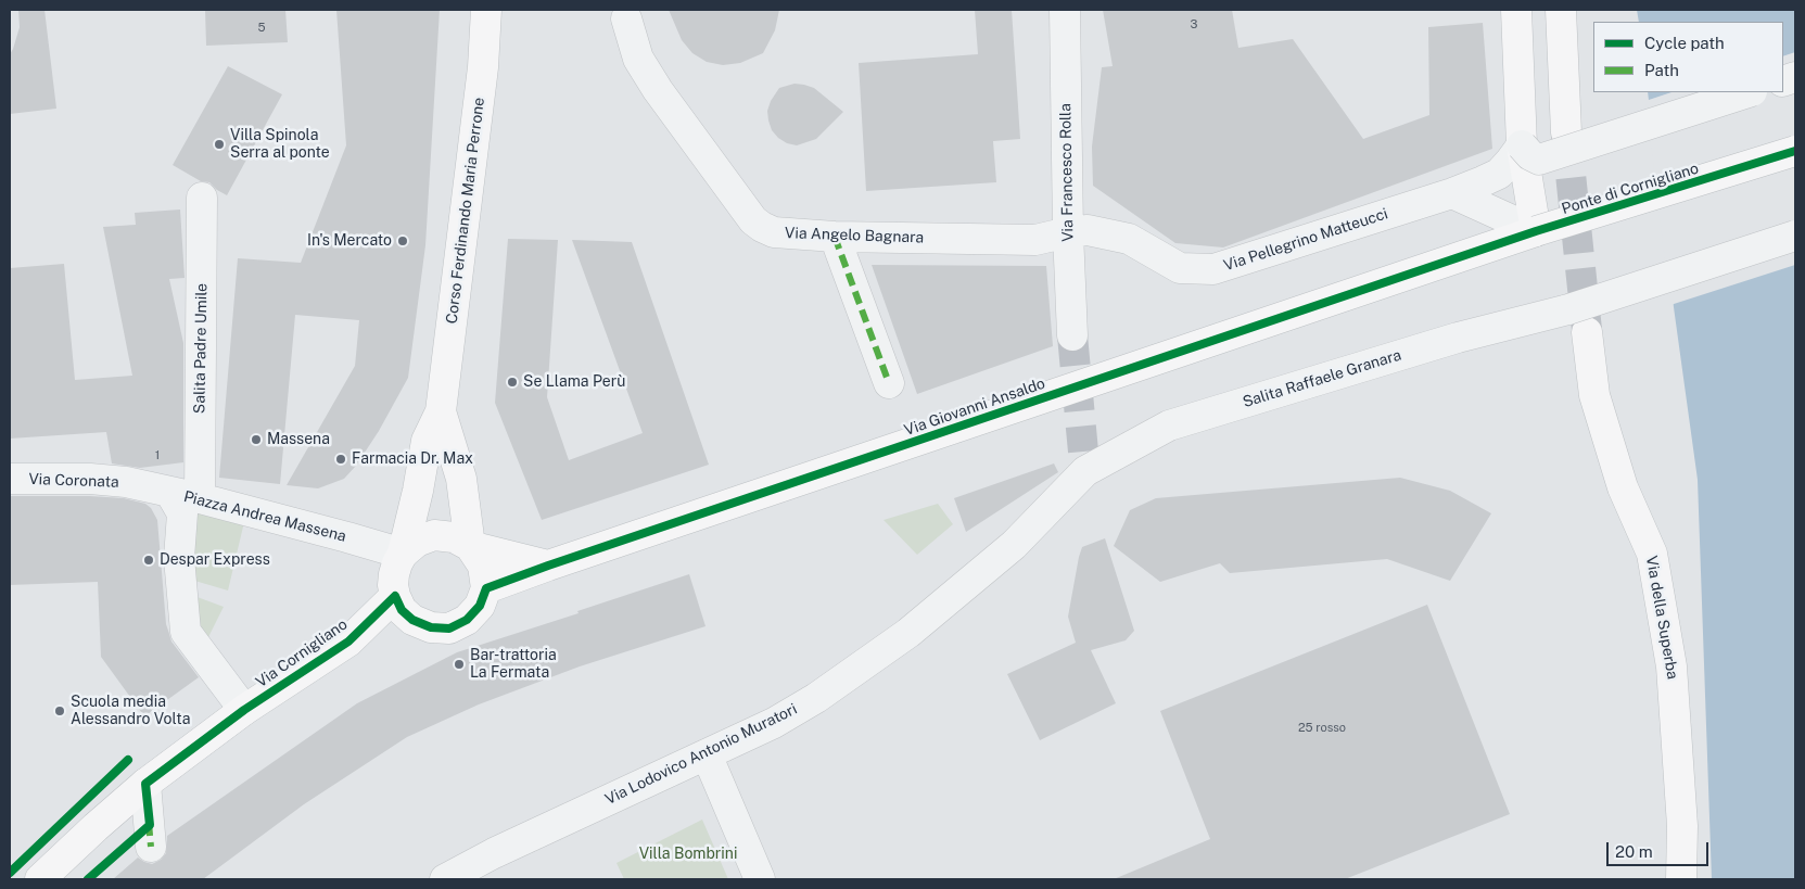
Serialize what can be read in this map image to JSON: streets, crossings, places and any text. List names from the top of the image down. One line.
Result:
{"streets":{"main road":["Ponte di Cornigliano","Corso Ferdinando Maria Perrone","Via Giovanni Ansaldo","Via della Superba","Via Cornigliano"],"street":["Via Francesco Rolla","Via Angelo Bagnara","Via Pellegrino Matteucci","Salita Padre Umile","Salita Raffaele Granara","Via Coronata","Piazza Andrea Massena","Via Lodovico Antonio Muratori"]},"crossings":[["Via Francesco Rolla","Via Angelo Bagnara"],["Via Francesco Rolla","Via Pellegrino Matteucci"],["Ponte di Cornigliano","Via Giovanni Ansaldo"],["Corso Ferdinando Maria Perrone","Via Giovanni Ansaldo"],["Corso Ferdinando Maria Perrone","Piazza Andrea Massena"],["Corso Ferdinando Maria Perrone","Via Cornigliano"],["Via Angelo Bagnara","Via Pellegrino Matteucci"],["Salita Padre Umile","Piazza Andrea Massena"],["Salita Raffaele Granara","Via Lodovico Antonio Muratori"],["Via Giovanni Ansaldo","Piazza Andrea Massena"],["Via Giovanni Ansaldo","Via Cornigliano"],["Via Coronata","Piazza Andrea Massena"],["Piazza Andrea Massena","Via Cornigliano"]],"parks":["Villa Bombrini"],"places":["Villa Spinola Serra al ponte","In's Mercato","Se Llama Perù","Massena","Farmacia Dr. Max","Despar Express","Bar-trattoria La Fermata","Scuola media Alessandro Volta"],"house_numbers":["3","5","1","25 rosso"],"legend":["Cycle path","Path"],"scale_bar":"20 m"}
